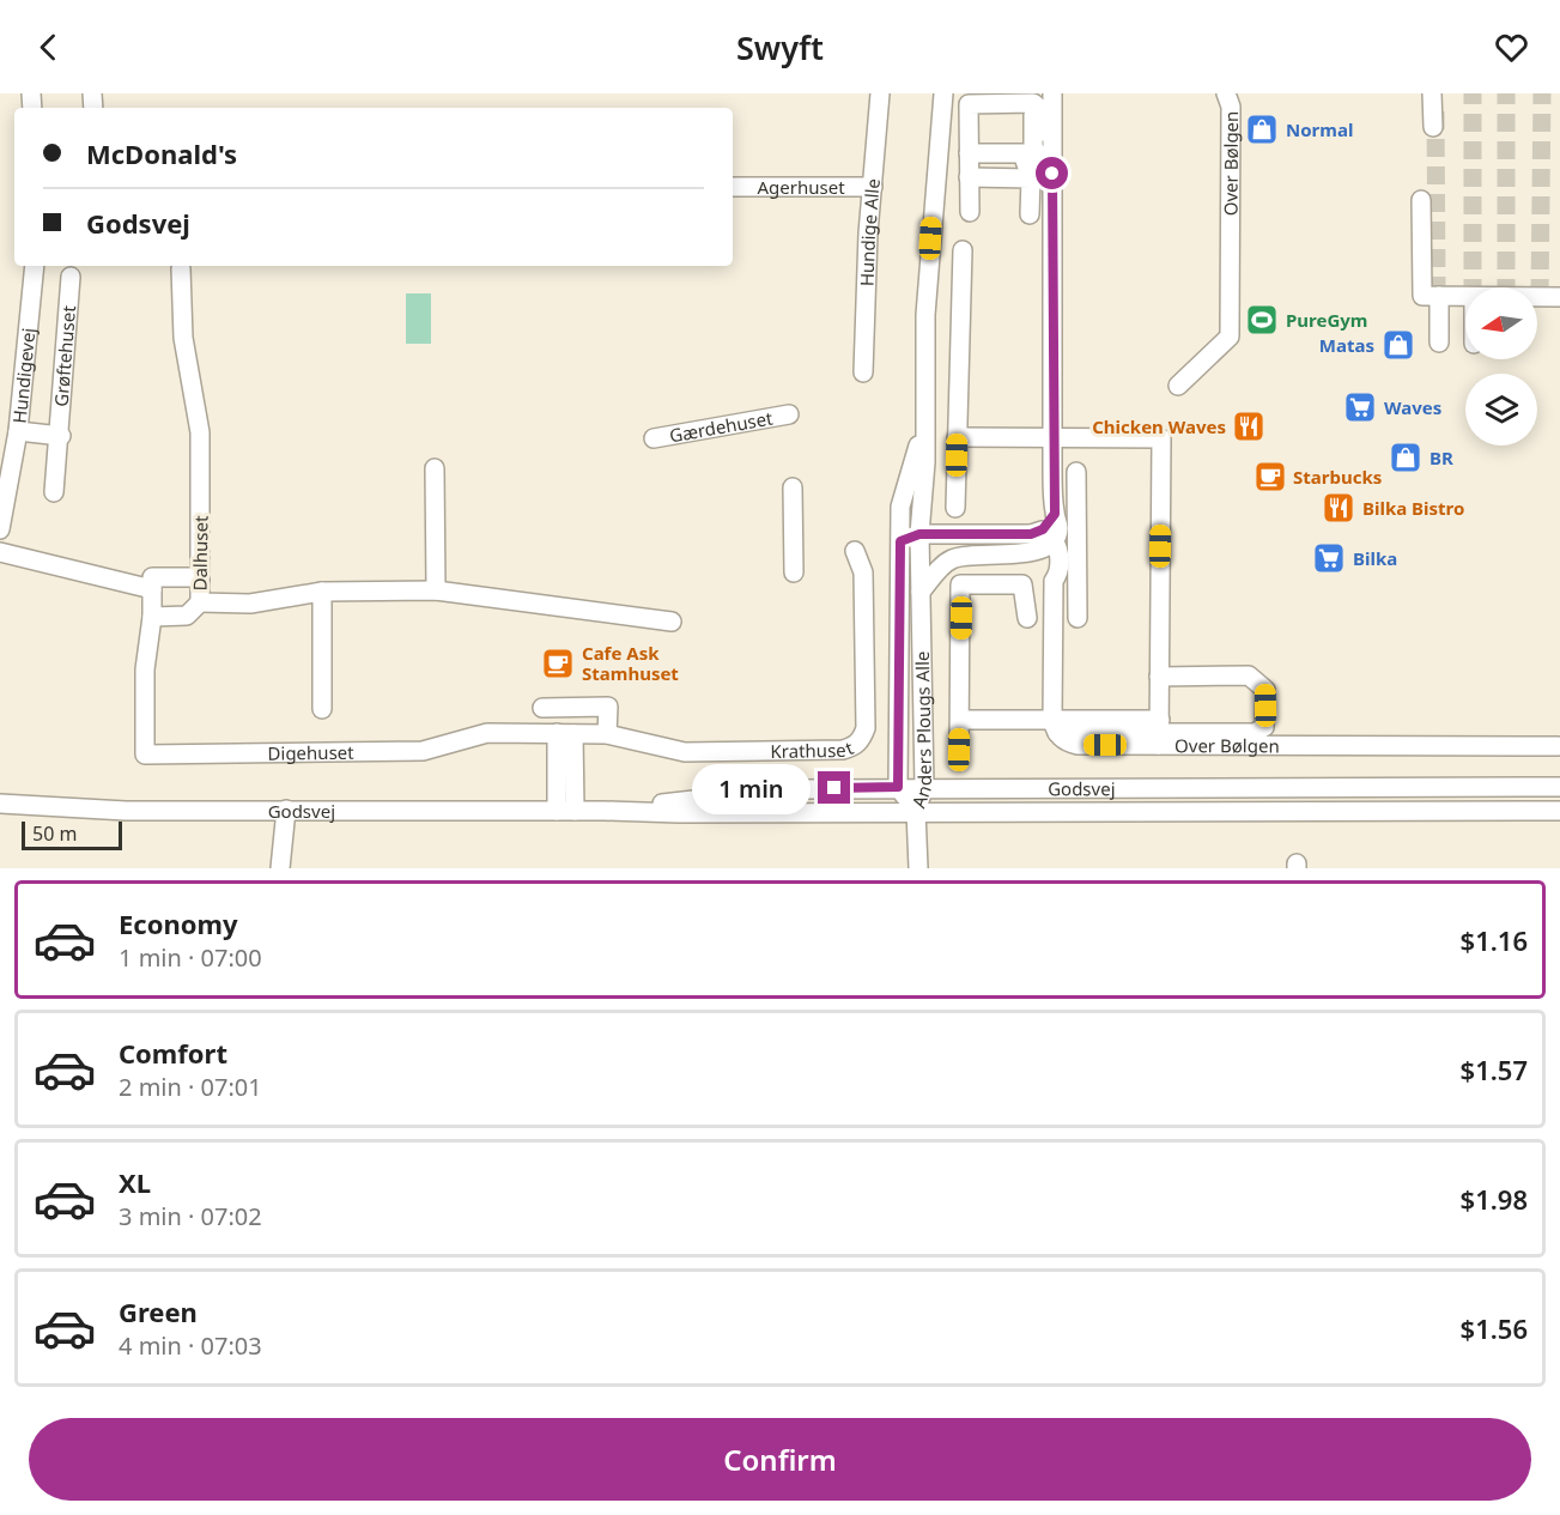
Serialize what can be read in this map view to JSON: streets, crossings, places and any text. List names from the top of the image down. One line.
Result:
{"streets":{"street":["Over Bølgen","Agerhuset","Hundige Alle","Grøftehuset","Hundigevej","Gærdehuset","Dalhuset","Anders Plougs Alle","Krathuset","Digehuset","Godsvej"]},"crossings":[["Agerhuset","Hundige Alle"],["Anders Plougs Alle","Godsvej"],["Krathuset","Digehuset"]],"places":{"shop":["Normal","Matas","BR"],"sports":["PureGym"],"supermarket":["Waves","Bilka"],"restaurant":["Chicken Waves","Bilka Bistro"],"cafe":["Starbucks","Cafe Ask Stamhuset"]},"scale_bar":"50 m","north":"left","page":{"header":"Swyft","banner":["McDonald's","Godsvej"],"bubble":"1 min","scale":"50 m","list":[{"name":"Economy","note":"1 min · 07:00","value":"$1.16"},{"name":"Comfort","note":"2 min · 07:01","value":"$1.57"},{"name":"XL","note":"3 min · 07:02","value":"$1.98"},{"name":"Green","note":"4 min · 07:03","value":"$1.56"}],"buttons":"Confirm"}}
